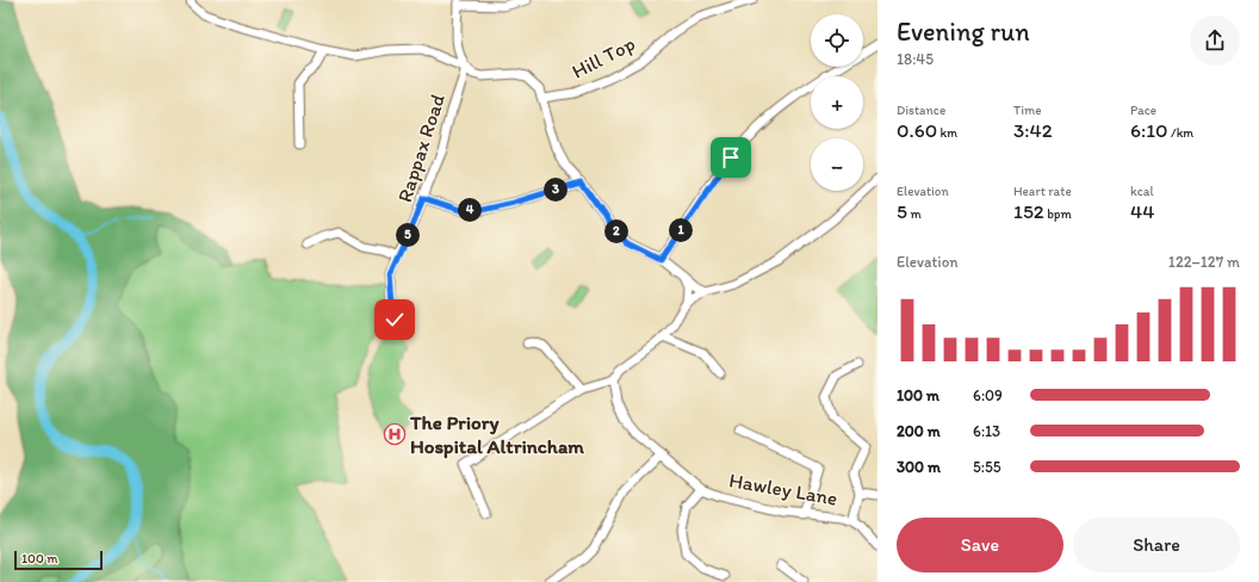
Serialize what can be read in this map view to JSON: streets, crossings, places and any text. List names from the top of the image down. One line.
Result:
{"streets":{"street":["Hill Top","Rappax Road","Hawley Lane"]},"places":{"hospital":["The Priory Hospital Altrincham"]},"scale_bar":"100 m","page":{"heading":["Evening run","18:45"],"map_buttons":["+","−"],"stats":[["Distance","0.60 km"],["Time","3:42"],["Pace","6:10 /km"],["Elevation","5 m"],["Heart rate","152 bpm"],["kcal","44"]],"pins":["3","4","1","2","5"],"chart":["Elevation","122–127 m"],"list":[{"name":"100 m","note":"6:09"},{"name":"200 m","note":"6:13"},{"name":"300 m","note":"5:55"}],"buttons":["Save","Share"],"scale":"100 m"}}
